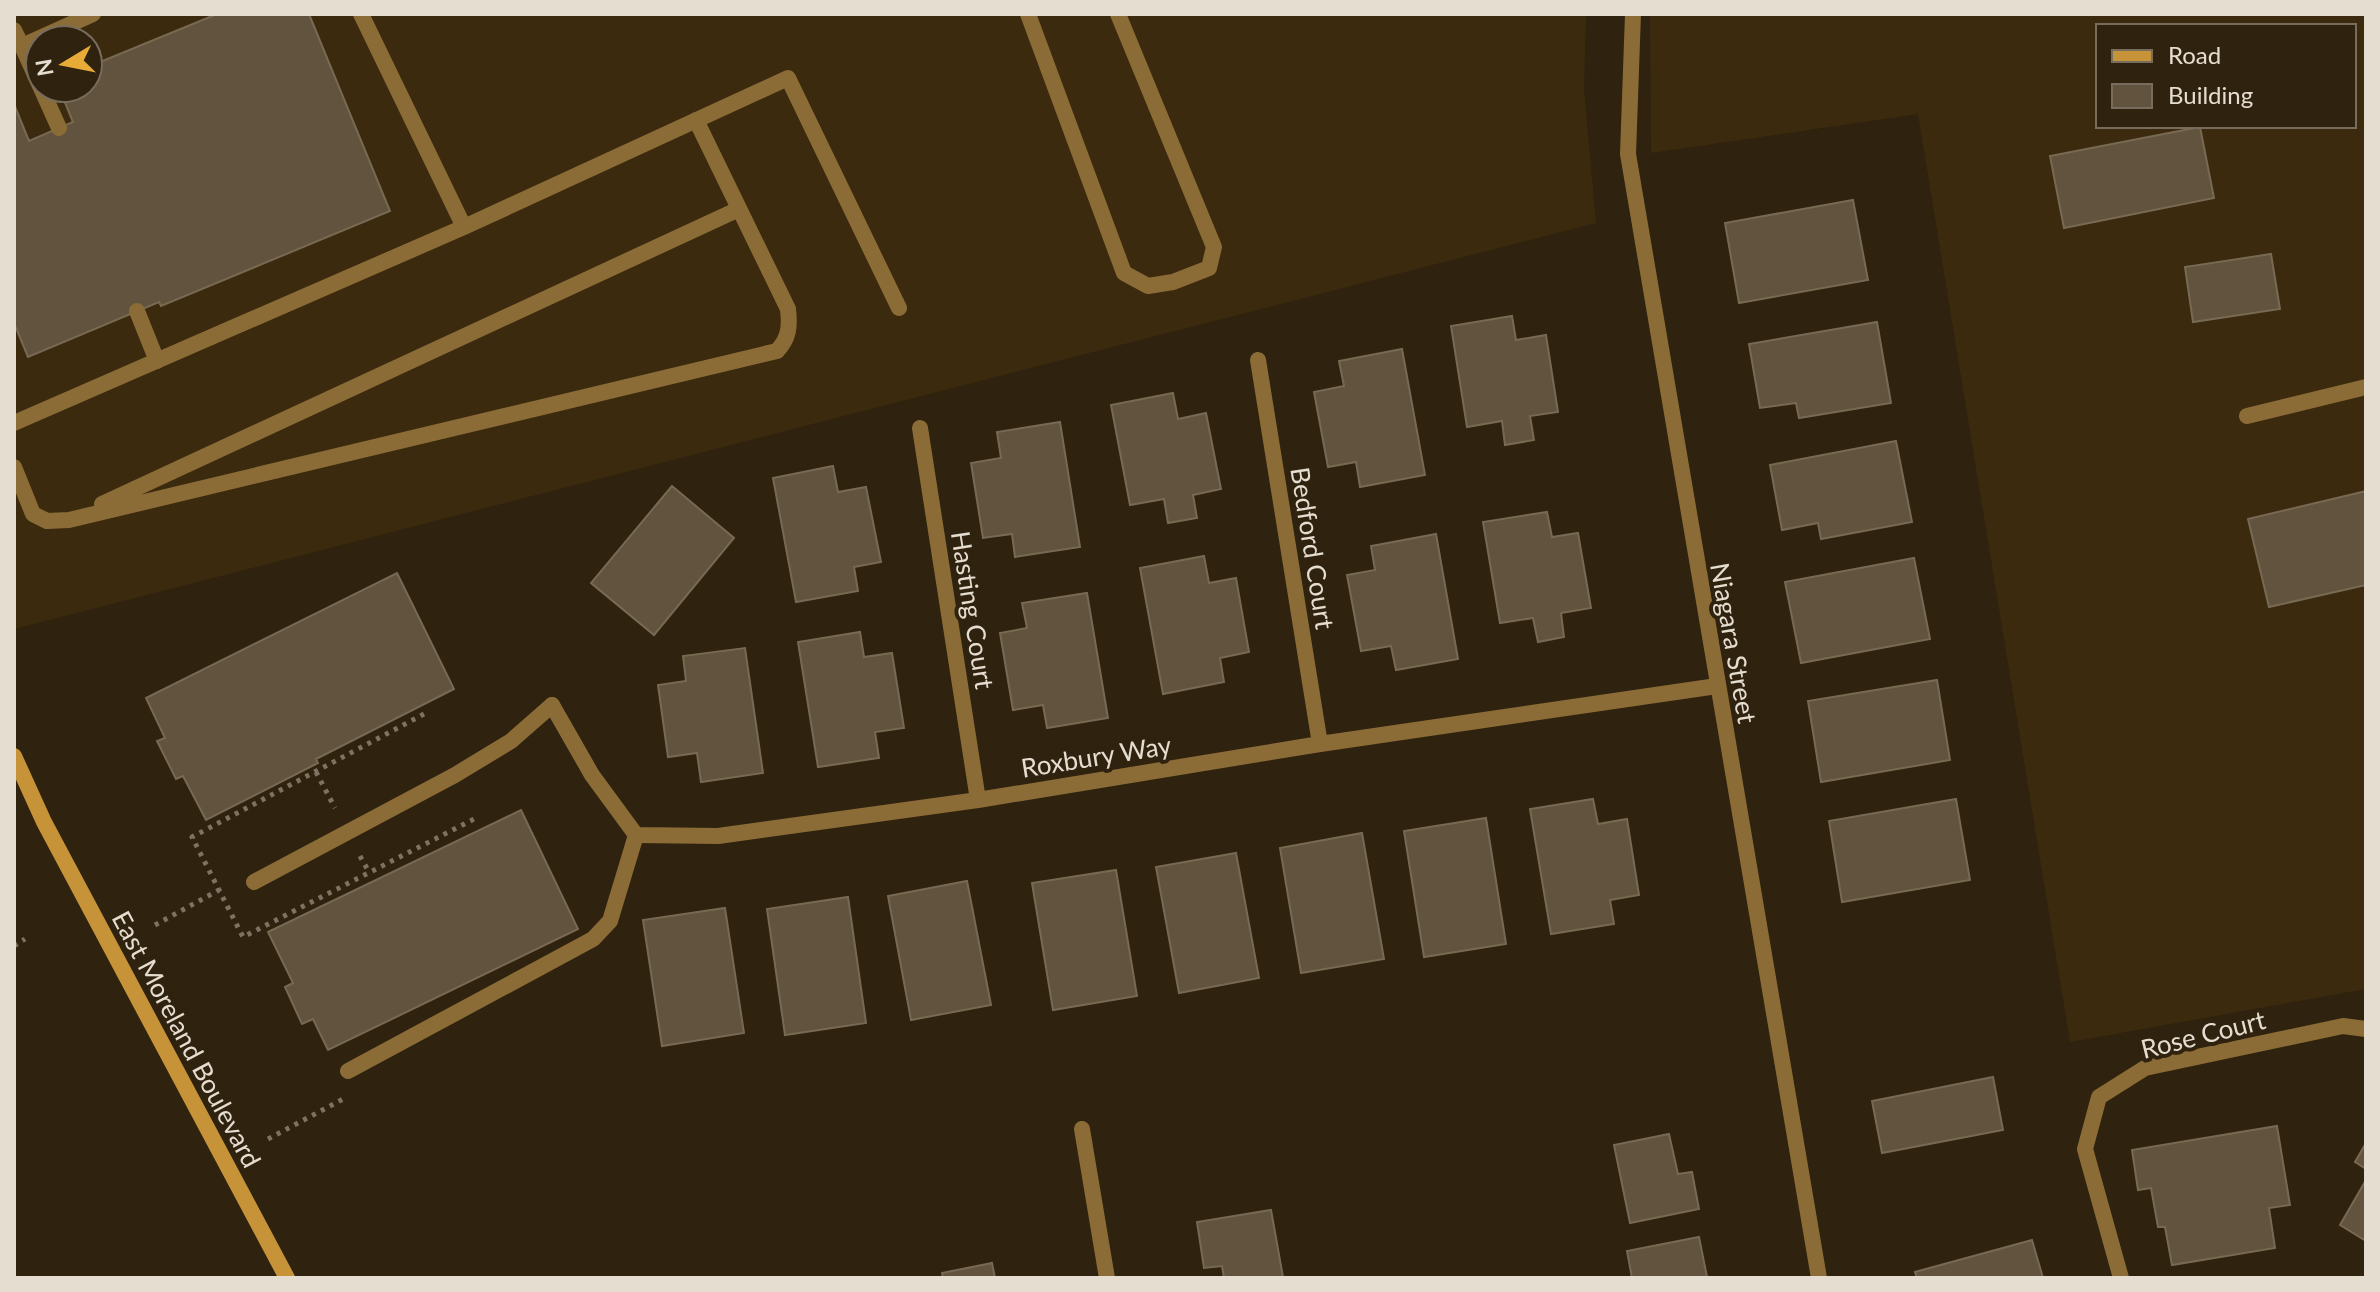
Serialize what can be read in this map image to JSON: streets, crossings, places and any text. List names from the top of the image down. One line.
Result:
{"streets":{"main road":["East Moreland Boulevard"],"street":["Bedford Court","Hasting Court","Niagara Street","Roxbury Way","Rose Court"]},"crossings":[["Bedford Court","Roxbury Way"],["Hasting Court","Roxbury Way"],["Niagara Street","Roxbury Way"]],"legend":["Road","Building"],"north":"left"}
